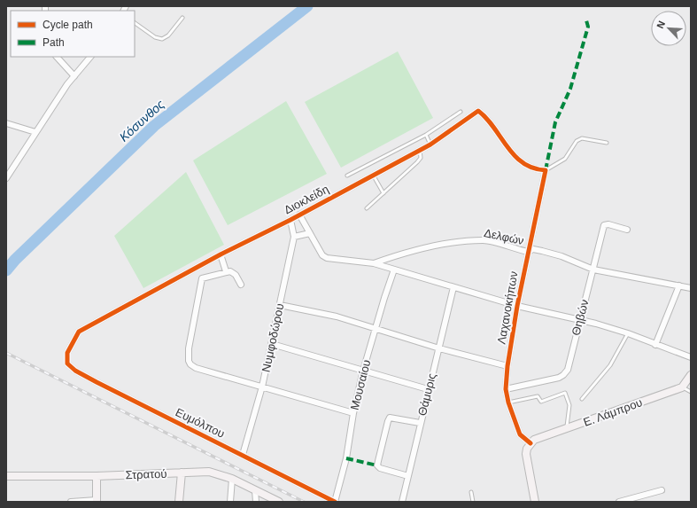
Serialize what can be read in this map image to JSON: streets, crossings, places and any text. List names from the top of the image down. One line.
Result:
{"streets":{"street":["Διοκλείδη","Δελφών","Λαχανοκήπων","Θηβών","Νυμφοδώρου","Μουσαίου","Θάμυρις","Ε. Λάμπρου","Ευμόλπου","Στρατού"]},"crossings":[["Διοκλείδη","Λαχανοκήπων"],["Διοκλείδη","Νυμφοδώρου"],["Διοκλείδη","Ευμόλπου"],["Δελφών","Λαχανοκήπων"],["Δελφών","Θηβών"],["Λαχανοκήπων","Θηβών"],["Λαχανοκήπων","Ε. Λάμπρου"],["Νυμφοδώρου","Ευμόλπου"],["Μουσαίου","Ευμόλπου"]],"water":["Κόσυνθος"],"legend":["Cycle path","Path"],"north":"top left"}
